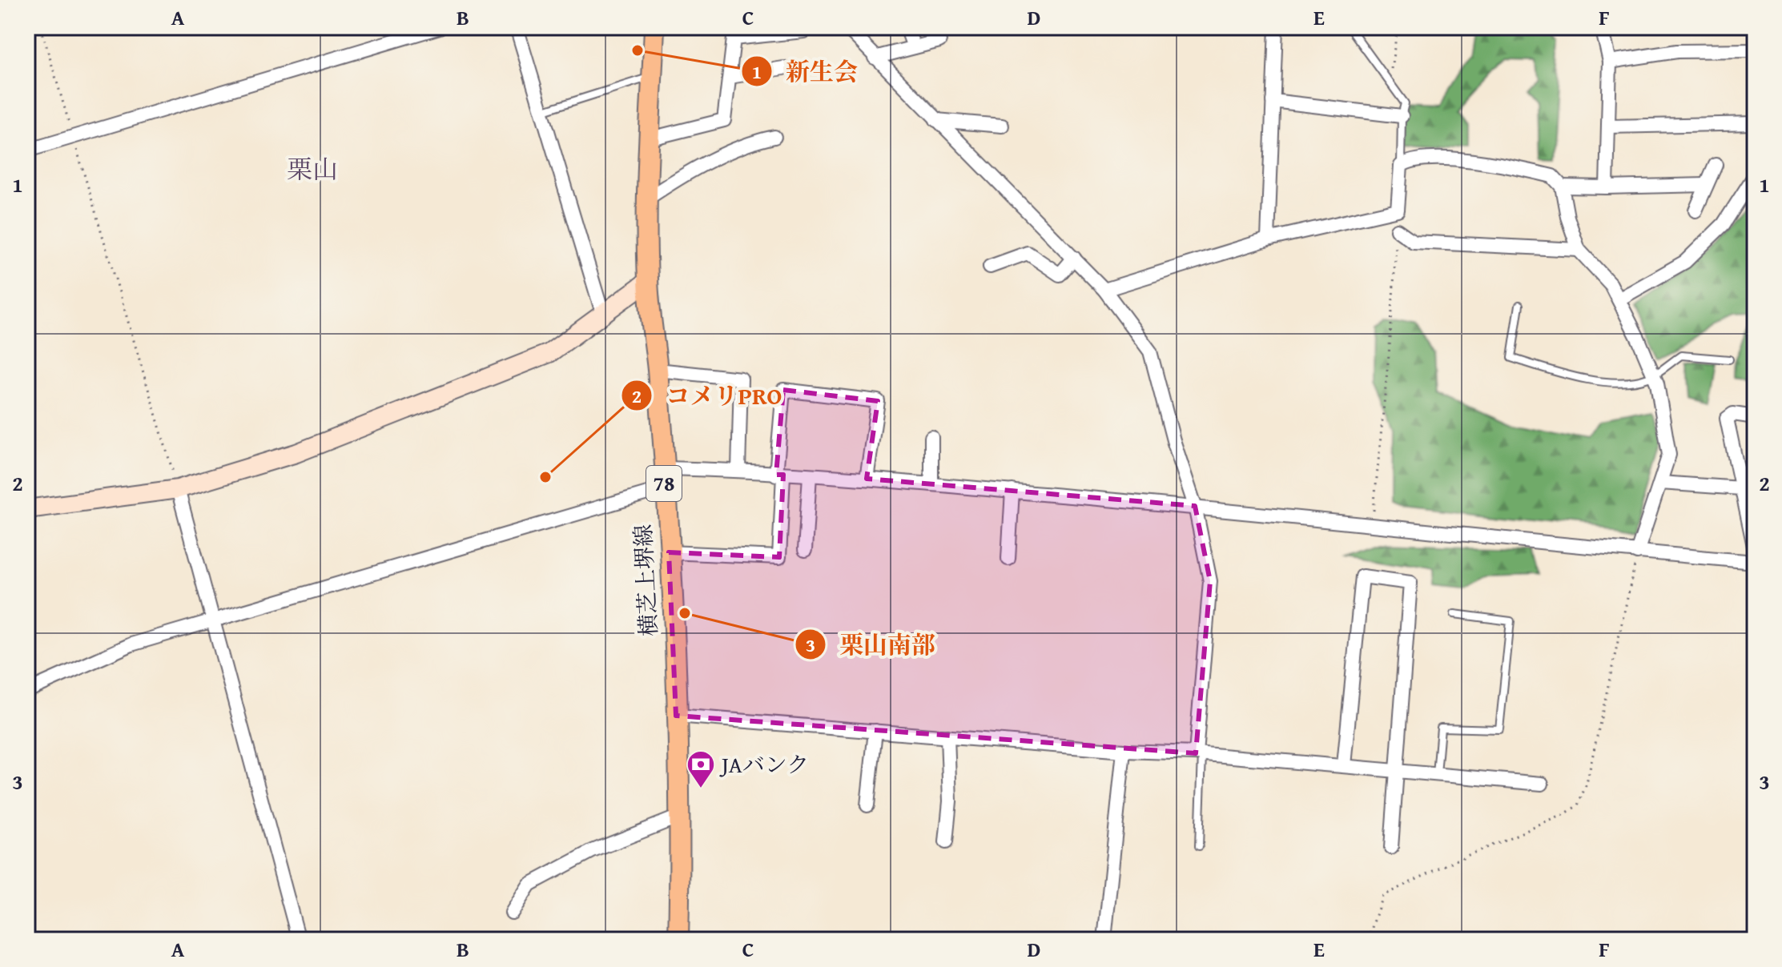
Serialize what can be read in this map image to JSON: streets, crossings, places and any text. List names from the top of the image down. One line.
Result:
{"streets":{"main road":["78","横芝上堺線"]},"districts":["栗山"],"places":{"other":["新生会","コメリPRO","栗山南部"],"bank":["JAバンク"]},"grid":{"columns":["A","B","C","D","E","F"],"rows":["1","2","3"]}}
